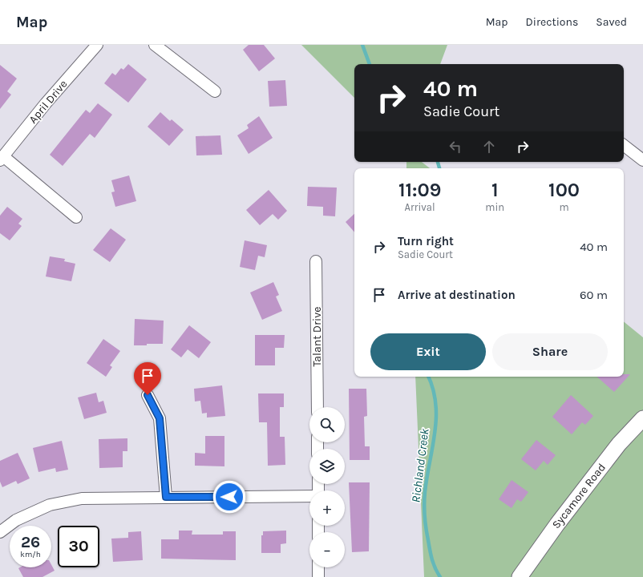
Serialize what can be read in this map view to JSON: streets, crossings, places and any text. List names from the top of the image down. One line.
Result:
{"streets":{"street":["April Drive","Talant Drive","Sycamore Road"]},"water":["Richland Creek"],"page":{"header":"Map","nav":["Map","Directions","Saved"],"turn":["40 m","Sadie Court"],"eta":["11:09","Arrival","1","min","100","m"],"list":[{"name":"Turn right","note":"Sadie Court","value":"40 m"},{"name":"Arrive at destination","value":"60 m"}],"buttons":["Exit","Share"],"map_buttons":["+","−"],"speed":"26 km/h","limit":"30"}}
